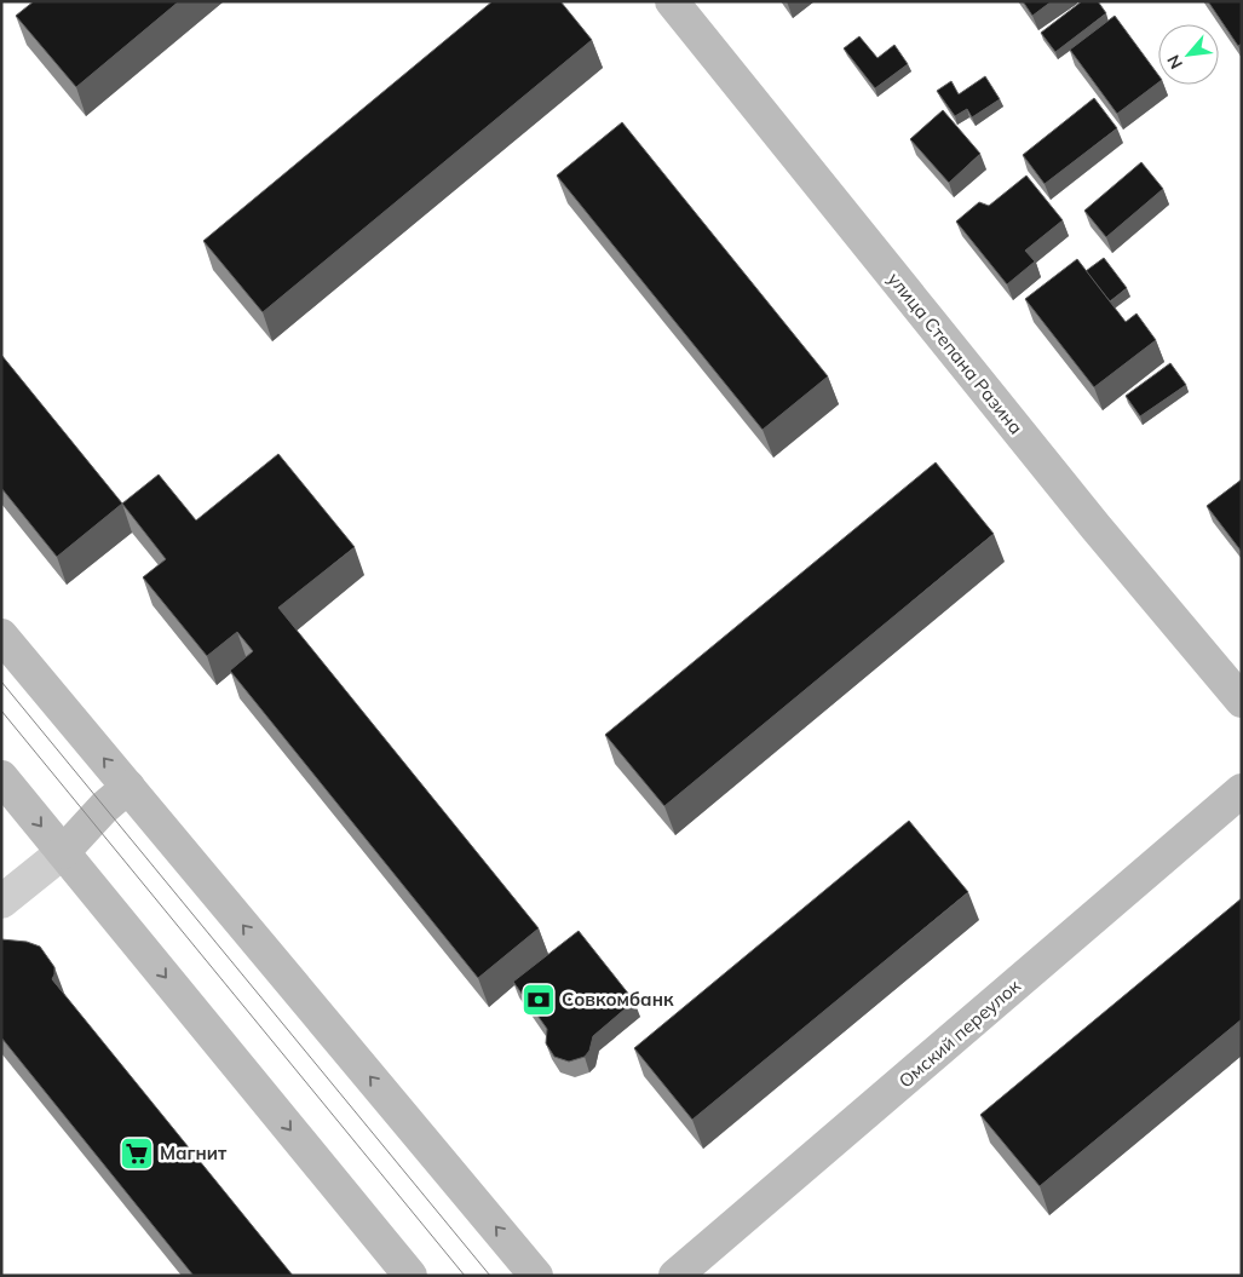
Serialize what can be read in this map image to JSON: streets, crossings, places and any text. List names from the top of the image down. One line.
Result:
{"streets":{"street":["улица Степана Разина","Омский переулок"]},"places":{"bank":["Совкомбанк"],"supermarket":["Магнит"]},"north":"bottom left"}
